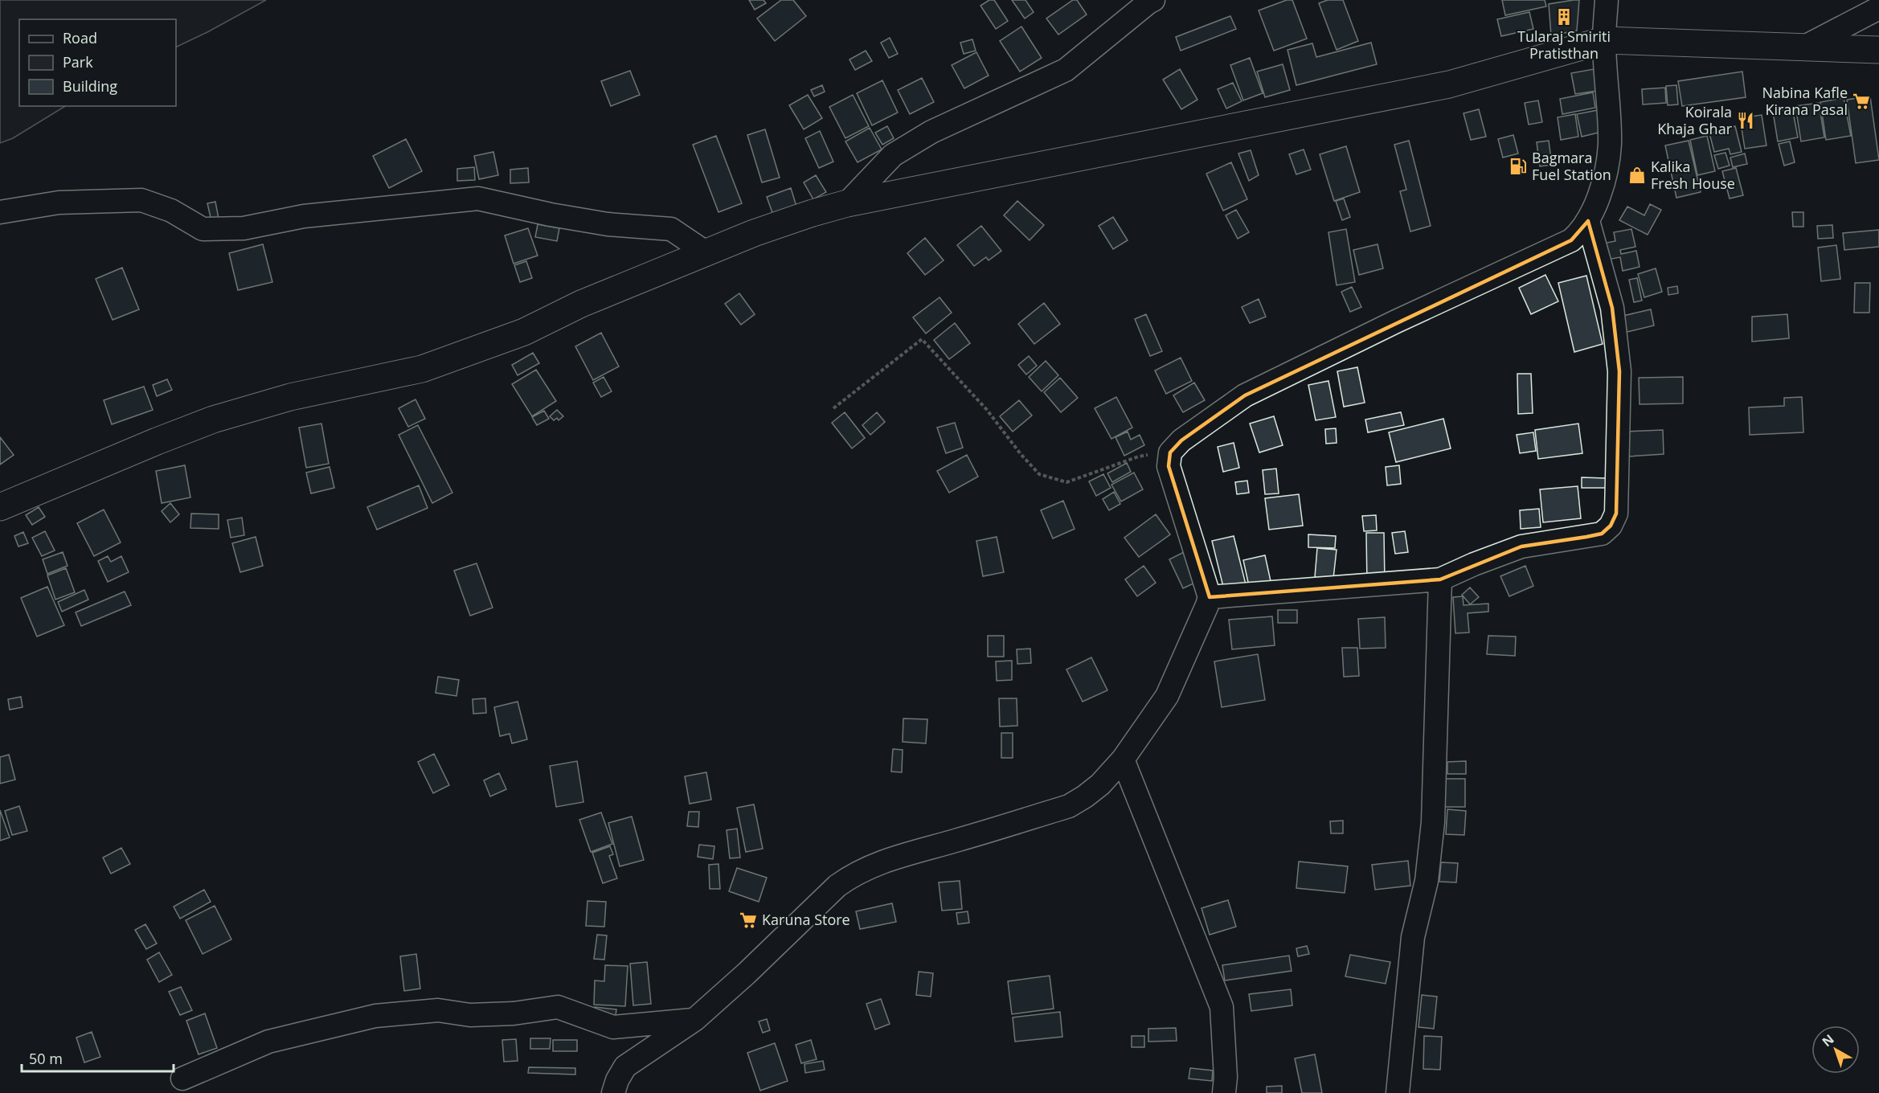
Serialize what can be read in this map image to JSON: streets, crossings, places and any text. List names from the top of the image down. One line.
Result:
{"places":{"building":["Tularaj Smiriti Pratisthan"],"supermarket":["Nabina Kafle Kirana Pasal","Karuna Store"],"restaurant":["Koirala Khaja Ghar"],"fuel station":["Bagmara Fuel Station"],"shop":["Kalika Fresh House"]},"legend":["Road","Park","Building"],"scale_bar":"50 m","north":"top left"}
